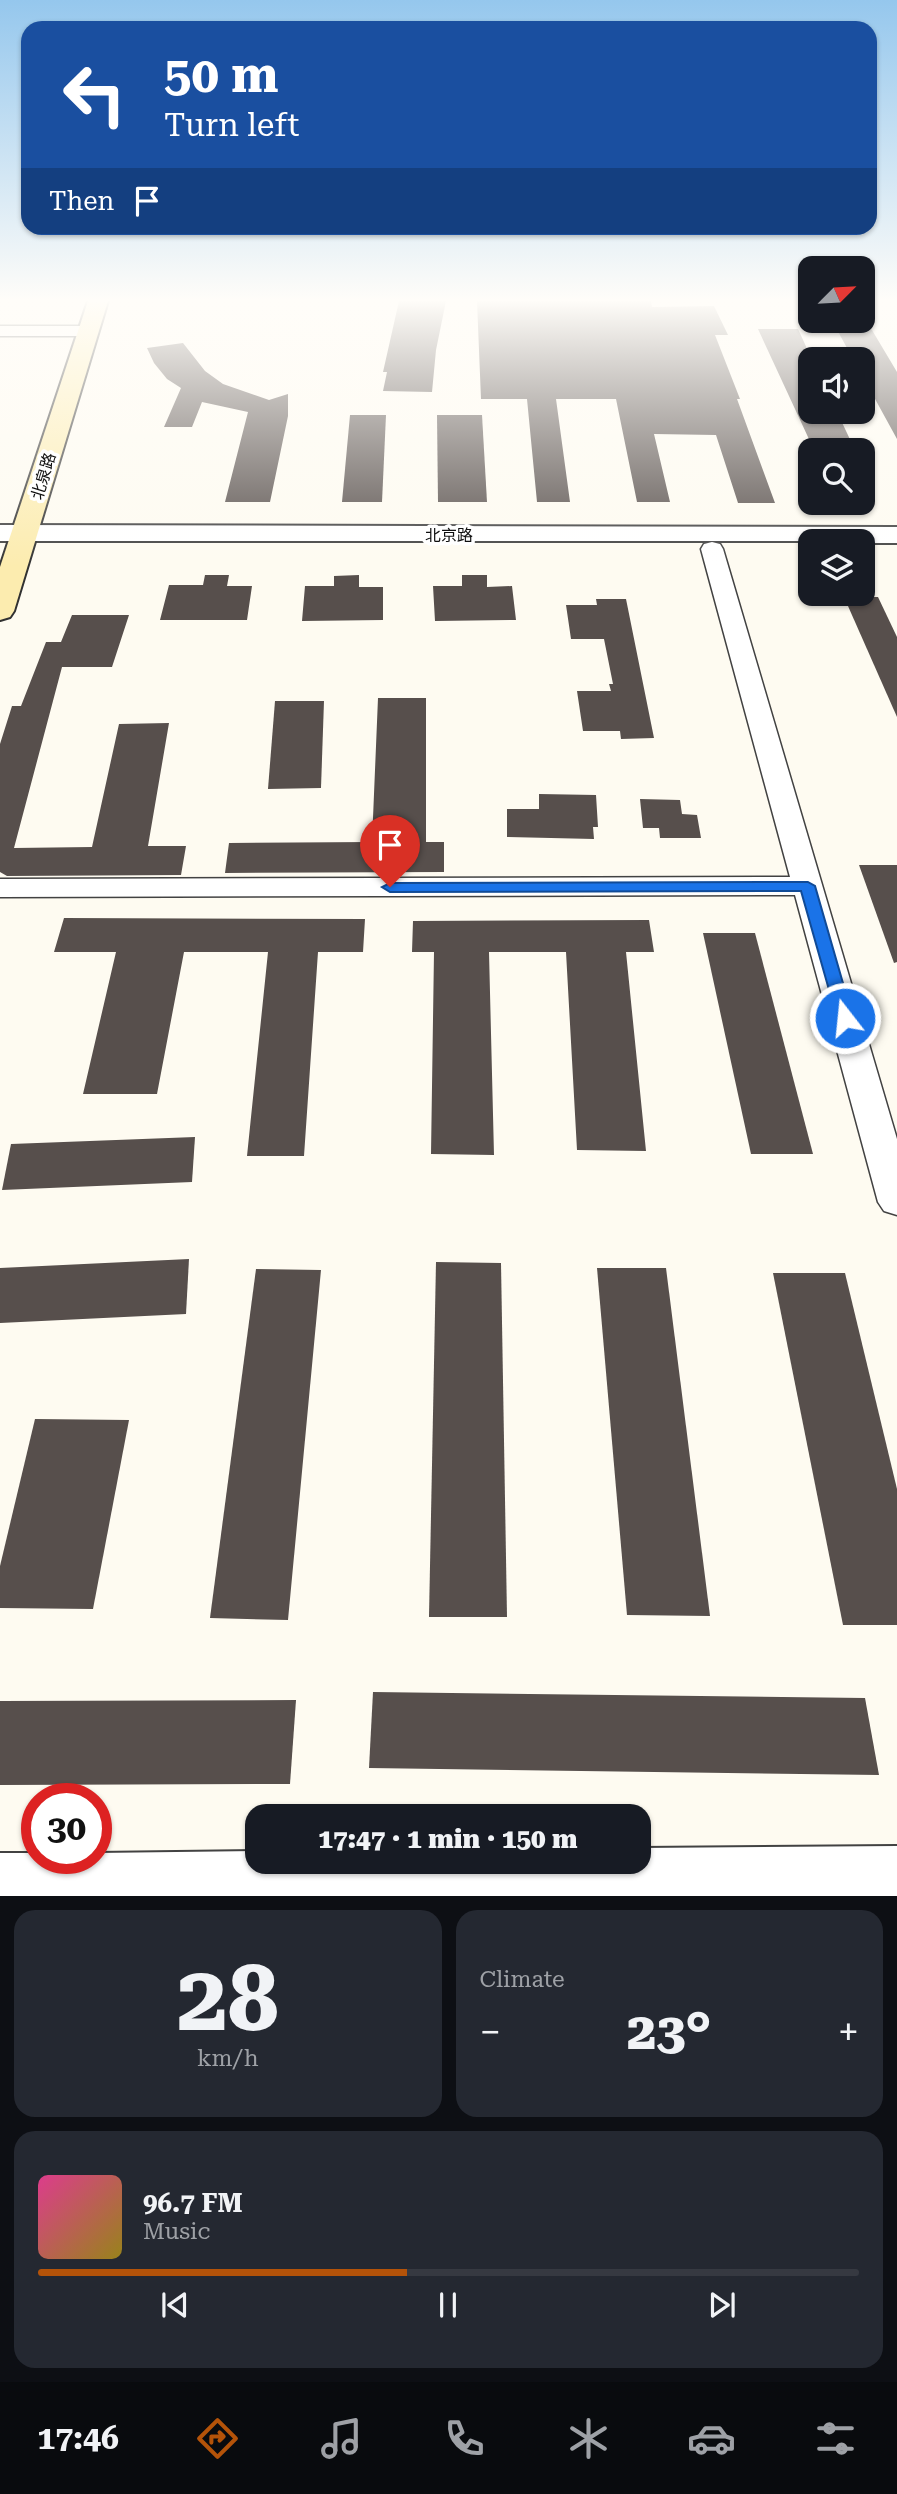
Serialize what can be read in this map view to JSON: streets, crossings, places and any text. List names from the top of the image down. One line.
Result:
{"streets":{"main road":["北泉路"],"street":["北京路"]},"crossings":[["北泉路","北京路"]],"north":"top right","page":{"turn":["50 m","Turn left"],"then":"Then","limit":"30","trip":"17:47 · 1 min · 150 m","tile":[["28","km/h"],"Climate"],"heat":["−","23°","+"],"song":["96.7 FM","Music"],"tabs":"17:46"}}
